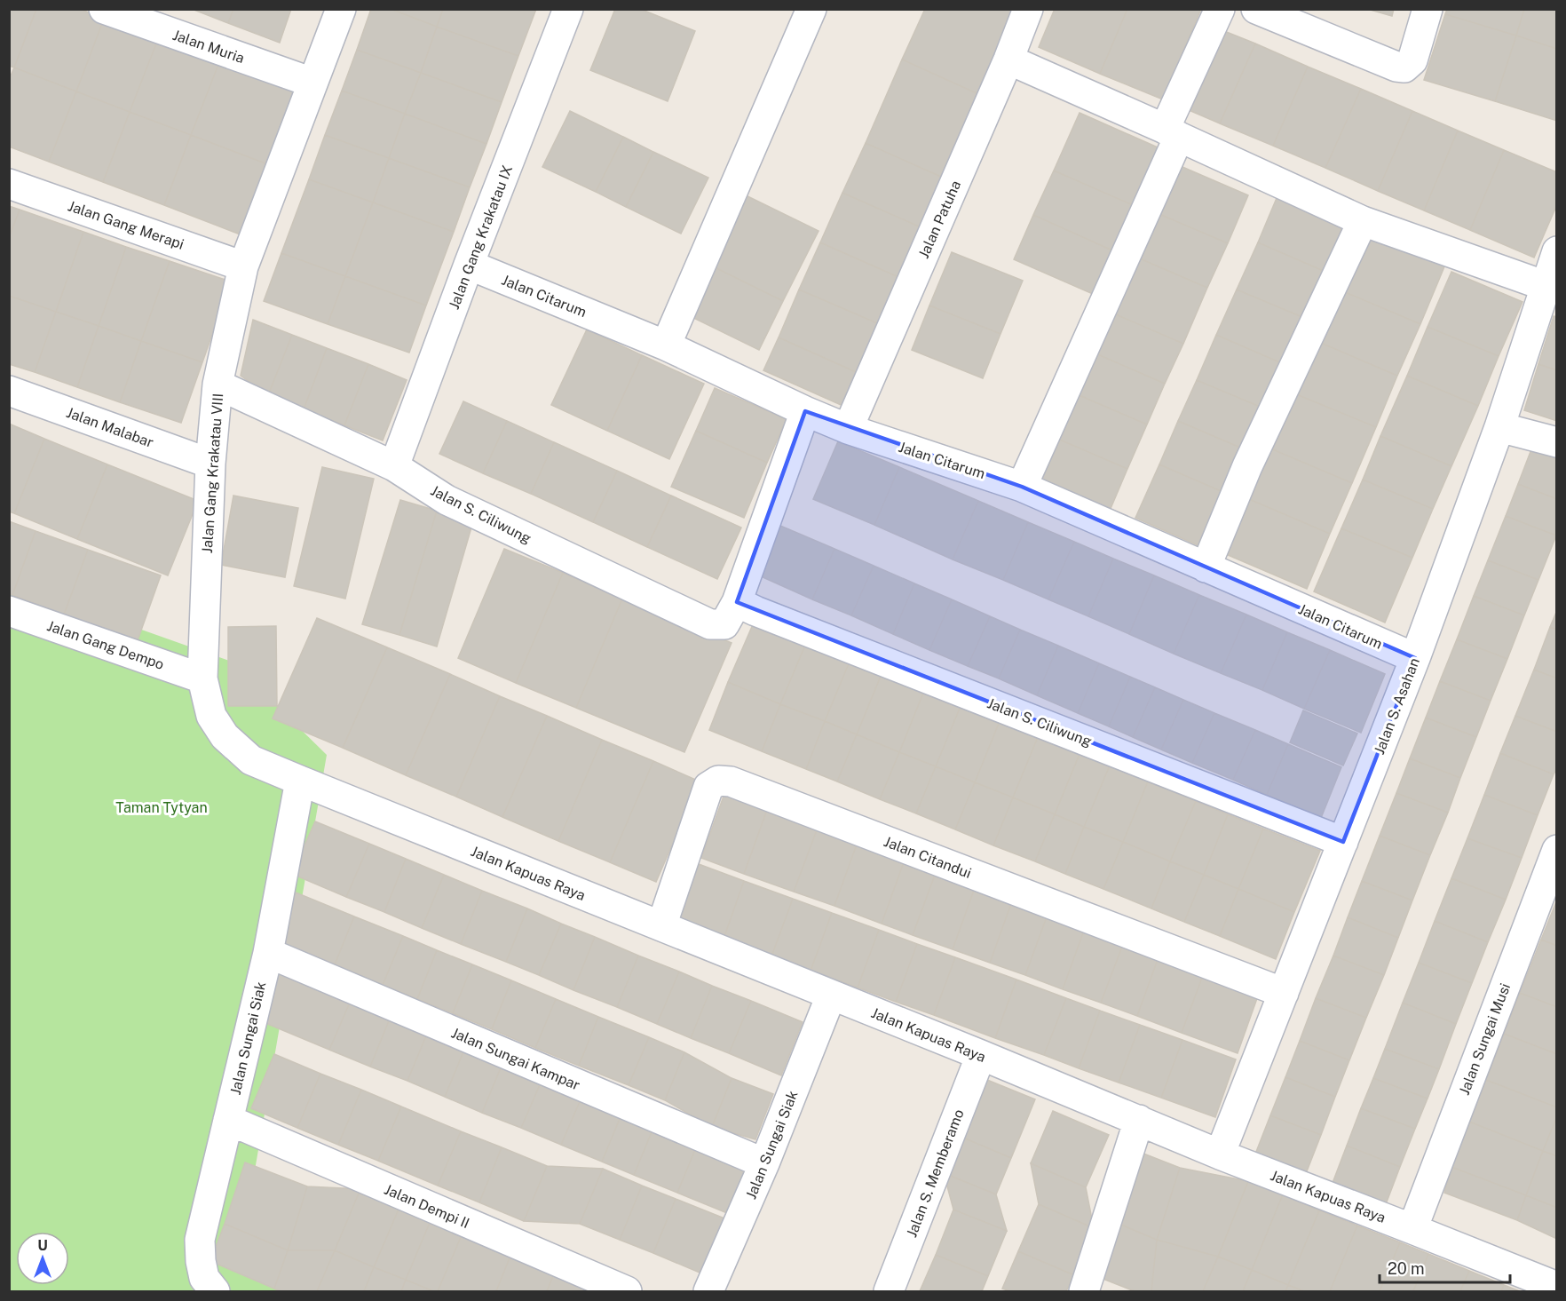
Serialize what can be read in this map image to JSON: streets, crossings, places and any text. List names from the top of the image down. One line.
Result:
{"streets":{"street":["Jalan Muria","Jalan Patuha","Jalan Gang Merapi","Jalan Gang Krakatau IX","Jalan Citarum","Jalan Malabar","Jalan Gang Krakatau VIII","Jalan S. Ciliwung","Jalan Gang Dempo","Jalan S. Asahan","Jalan Citandui","Jalan Kapuas Raya","Jalan Sungai Siak","Jalan Sungai Musi","Jalan Sungai Kampar","Jalan S. Memberamo","Jalan Dempi II"]},"crossings":[["Jalan Muria","Jalan Gang Krakatau VIII"],["Jalan Patuha","Jalan Citarum"],["Jalan Gang Merapi","Jalan Gang Krakatau VIII"],["Jalan Gang Krakatau IX","Jalan Citarum"],["Jalan Gang Krakatau IX","Jalan S. Ciliwung"],["Jalan Citarum","Jalan S. Ciliwung"],["Jalan Citarum","Jalan S. Asahan"],["Jalan Malabar","Jalan Gang Krakatau VIII"],["Jalan Gang Krakatau VIII","Jalan S. Ciliwung"],["Jalan Gang Krakatau VIII","Jalan Gang Dempo"],["Jalan Gang Krakatau VIII","Jalan Kapuas Raya"],["Jalan Gang Krakatau VIII","Jalan Sungai Siak"],["Jalan S. Ciliwung","Jalan S. Asahan"],["Jalan S. Asahan","Jalan Citandui"],["Jalan S. Asahan","Jalan Kapuas Raya"],["Jalan Citandui","Jalan Kapuas Raya"],["Jalan Kapuas Raya","Jalan Sungai Siak"],["Jalan Kapuas Raya","Jalan Sungai Musi"],["Jalan Kapuas Raya","Jalan S. Memberamo"],["Jalan Sungai Siak","Jalan Sungai Kampar"],["Jalan Sungai Siak","Jalan Dempi II"]],"parks":["Taman Tytyan"],"scale_bar":"20 m","north":"top"}
